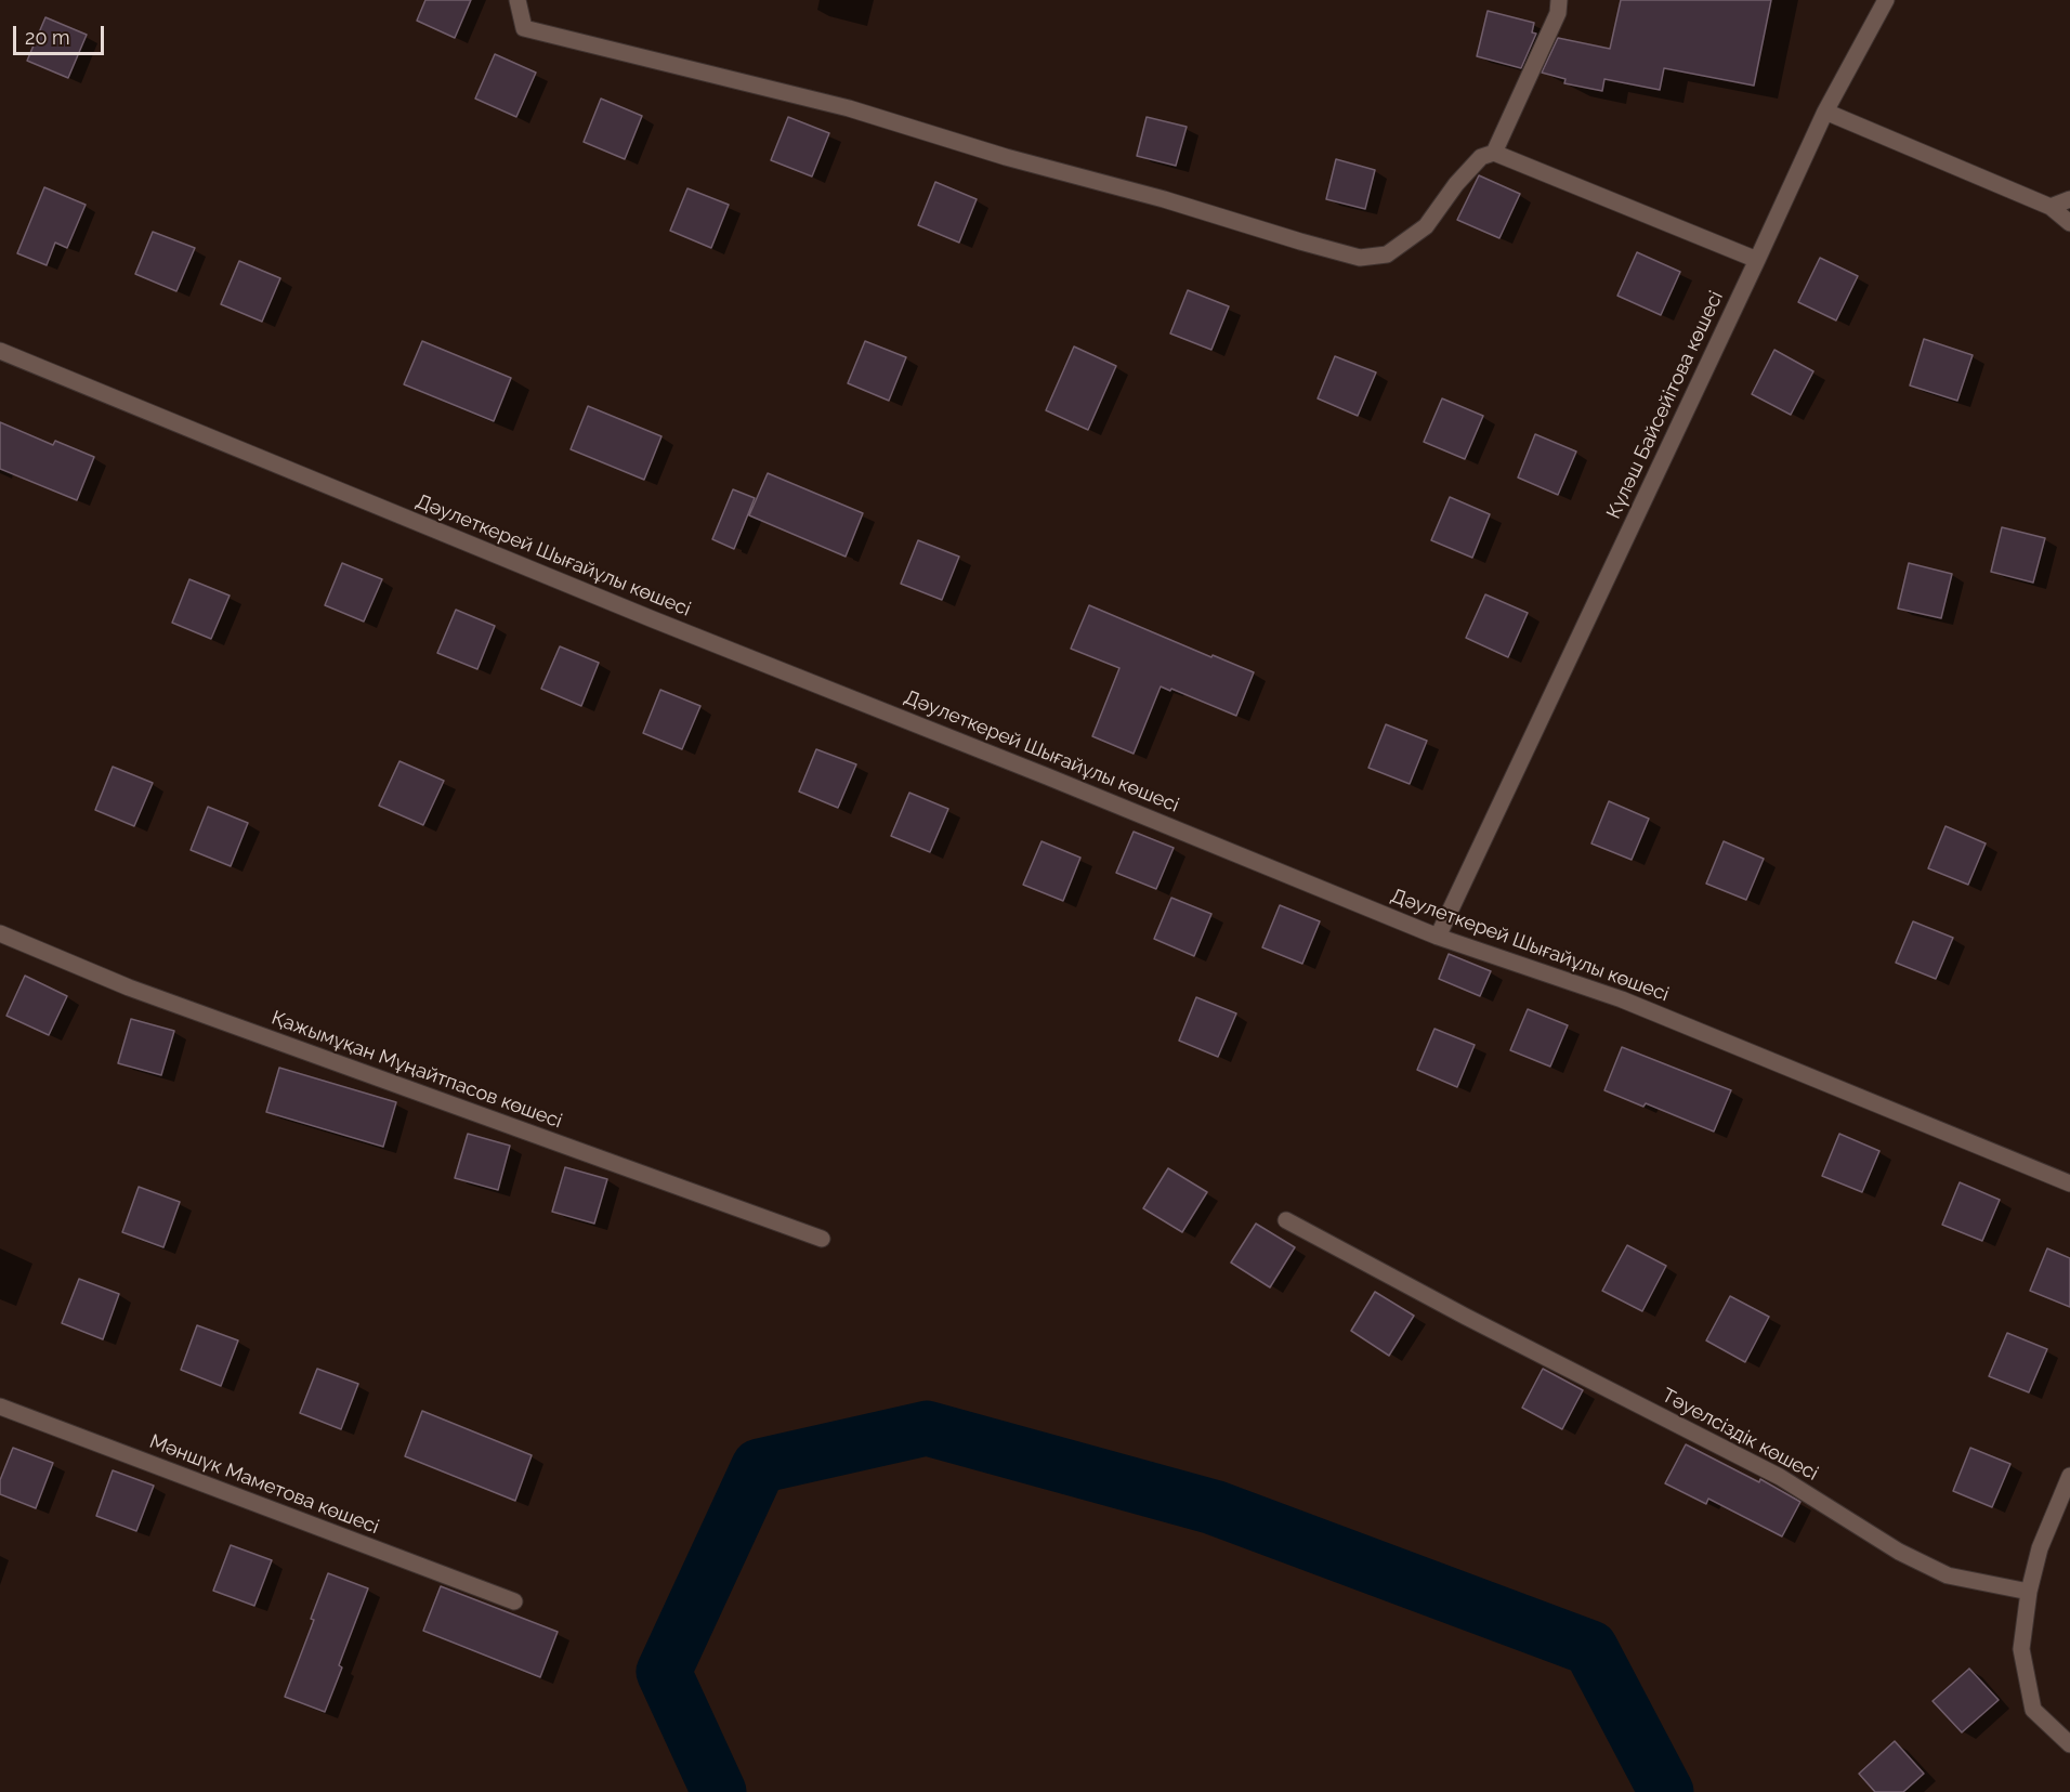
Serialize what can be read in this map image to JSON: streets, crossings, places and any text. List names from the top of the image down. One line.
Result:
{"streets":{"street":["Күләш Байсейітова көшесі","Дәулеткерей Шығайұлы көшесі","Қажымұқан Мұңайтпасов көшесі","Тәуелсіздік көшесі","Мәншүк Маметова көшесі"]},"crossings":[["Күләш Байсейітова көшесі","Дәулеткерей Шығайұлы көшесі"]],"scale_bar":"20 m"}
